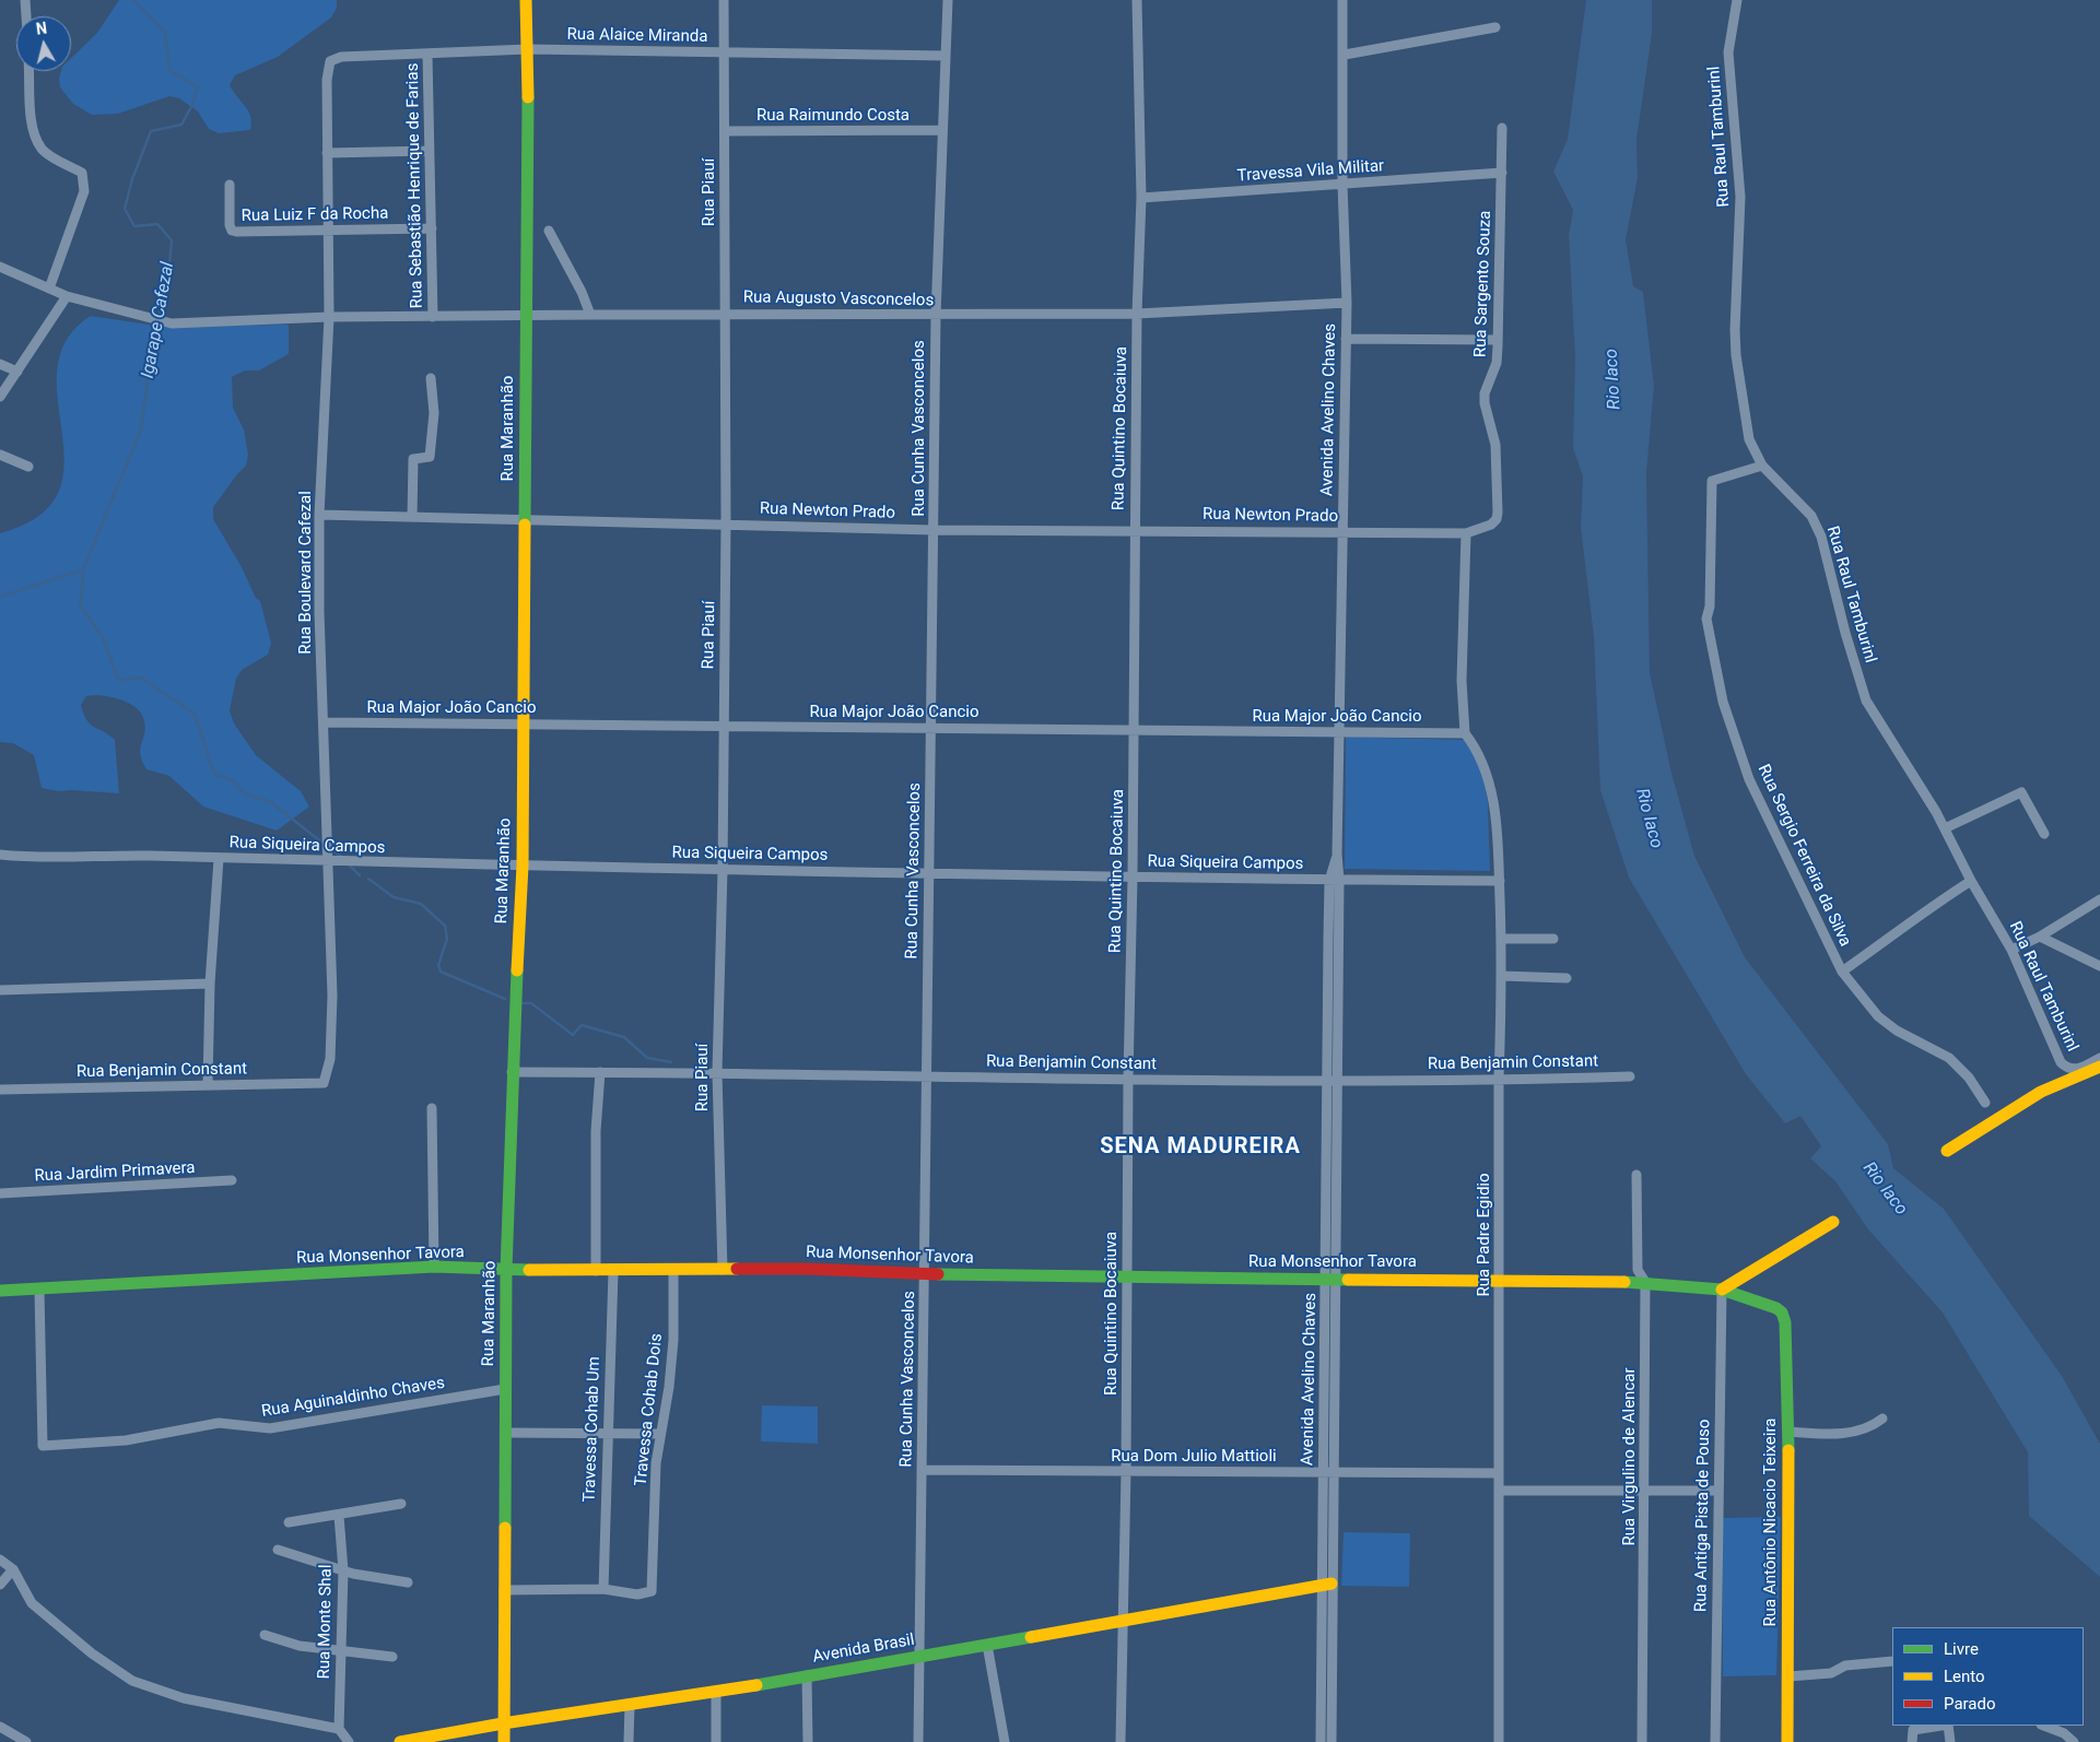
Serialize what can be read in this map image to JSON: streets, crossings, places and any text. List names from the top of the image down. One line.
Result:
{"streets":{"street":["Rua Alaice Miranda","Rua Raimundo Costa","Rua Raul Tamburinl","Travessa Vila Militar","Rua Sebastião Henrique de Farias","Rua Piauí","Rua Luiz F da Rocha","Rua Sargento Souza","Rua Augusto Vasconcelos","Avenida Avelino Chaves","Rua Maranhão","Rua Cunha Vasconcelos","Rua Quintino Bocaiuva","Rua Newton Prado","Rua Boulevard Cafezal","Rua Major João Cancio","Rua Siqueira Campos","Rua Sergio Ferreira da Silva","Rua Benjamin Constant","Rua Jardim Primavera","Rua Padre Egidio","Rua Monsenhor Tavora","Rua Aguinaldinho Chaves","Travessa Cohab Dois","Travessa Cohab Um","Rua Dom Julio Mattioli","Rua Virgulino de Alencar","Rua Antiga Pista de Pouso","Rua Antônio Nicacio Teixeira","Rua Monte Shal","Avenida Brasil"]},"crossings":[["Rua Alaice Miranda","Rua Sebastião Henrique de Farias"],["Rua Alaice Miranda","Rua Piauí"],["Rua Alaice Miranda","Rua Maranhão"],["Rua Alaice Miranda","Rua Cunha Vasconcelos"],["Rua Alaice Miranda","Rua Boulevard Cafezal"],["Rua Raimundo Costa","Rua Piauí"],["Rua Raimundo Costa","Rua Cunha Vasconcelos"],["Rua Raul Tamburinl","Rua Sergio Ferreira da Silva"],["Travessa Vila Militar","Rua Sargento Souza"],["Travessa Vila Militar","Avenida Avelino Chaves"],["Travessa Vila Militar","Rua Quintino Bocaiuva"],["Rua Sebastião Henrique de Farias","Rua Luiz F da Rocha"],["Rua Sebastião Henrique de Farias","Rua Augusto Vasconcelos"],["Rua Piauí","Rua Augusto Vasconcelos"],["Rua Piauí","Rua Newton Prado"],["Rua Piauí","Rua Major João Cancio"],["Rua Piauí","Rua Siqueira Campos"],["Rua Piauí","Rua Benjamin Constant"],["Rua Piauí","Rua Monsenhor Tavora"],["Rua Luiz F da Rocha","Rua Boulevard Cafezal"],["Rua Sargento Souza","Rua Newton Prado"],["Rua Augusto Vasconcelos","Avenida Avelino Chaves"],["Rua Augusto Vasconcelos","Rua Maranhão"],["Rua Augusto Vasconcelos","Rua Cunha Vasconcelos"],["Rua Augusto Vasconcelos","Rua Quintino Bocaiuva"],["Rua Augusto Vasconcelos","Rua Boulevard Cafezal"],["Avenida Avelino Chaves","Rua Newton Prado"],["Avenida Avelino Chaves","Rua Major João Cancio"],["Avenida Avelino Chaves","Rua Siqueira Campos"],["Avenida Avelino Chaves","Rua Benjamin Constant"],["Avenida Avelino Chaves","Rua Monsenhor Tavora"],["Avenida Avelino Chaves","Rua Dom Julio Mattioli"],["Avenida Avelino Chaves","Avenida Brasil"],["Rua Maranhão","Rua Newton Prado"],["Rua Maranhão","Rua Major João Cancio"],["Rua Maranhão","Rua Siqueira Campos"],["Rua Maranhão","Rua Benjamin Constant"],["Rua Maranhão","Rua Monsenhor Tavora"],["Rua Maranhão","Rua Aguinaldinho Chaves"],["Rua Maranhão","Avenida Brasil"],["Rua Cunha Vasconcelos","Rua Newton Prado"],["Rua Cunha Vasconcelos","Rua Major João Cancio"],["Rua Cunha Vasconcelos","Rua Siqueira Campos"],["Rua Cunha Vasconcelos","Rua Benjamin Constant"],["Rua Cunha Vasconcelos","Rua Monsenhor Tavora"],["Rua Cunha Vasconcelos","Rua Dom Julio Mattioli"],["Rua Cunha Vasconcelos","Avenida Brasil"],["Rua Quintino Bocaiuva","Rua Newton Prado"],["Rua Quintino Bocaiuva","Rua Major João Cancio"],["Rua Quintino Bocaiuva","Rua Siqueira Campos"],["Rua Quintino Bocaiuva","Rua Benjamin Constant"],["Rua Quintino Bocaiuva","Rua Monsenhor Tavora"],["Rua Quintino Bocaiuva","Rua Dom Julio Mattioli"],["Rua Quintino Bocaiuva","Avenida Brasil"],["Rua Newton Prado","Rua Boulevard Cafezal"],["Rua Boulevard Cafezal","Rua Major João Cancio"],["Rua Boulevard Cafezal","Rua Siqueira Campos"],["Rua Boulevard Cafezal","Rua Benjamin Constant"],["Rua Major João Cancio","Rua Padre Egidio"],["Rua Siqueira Campos","Rua Padre Egidio"],["Rua Benjamin Constant","Rua Padre Egidio"],["Rua Padre Egidio","Rua Monsenhor Tavora"],["Rua Padre Egidio","Rua Dom Julio Mattioli"],["Rua Monsenhor Tavora","Rua Aguinaldinho Chaves"],["Rua Monsenhor Tavora","Travessa Cohab Dois"],["Rua Monsenhor Tavora","Travessa Cohab Um"],["Rua Monsenhor Tavora","Rua Virgulino de Alencar"],["Rua Monsenhor Tavora","Rua Antiga Pista de Pouso"],["Rua Monsenhor Tavora","Rua Antônio Nicacio Teixeira"],["Travessa Cohab Dois","Travessa Cohab Um"]],"districts":["SENA MADUREIRA"],"water":["Igarape Cafezal","Rio Iaco"],"legend":["Livre","Lento","Parado"],"north":"top"}
